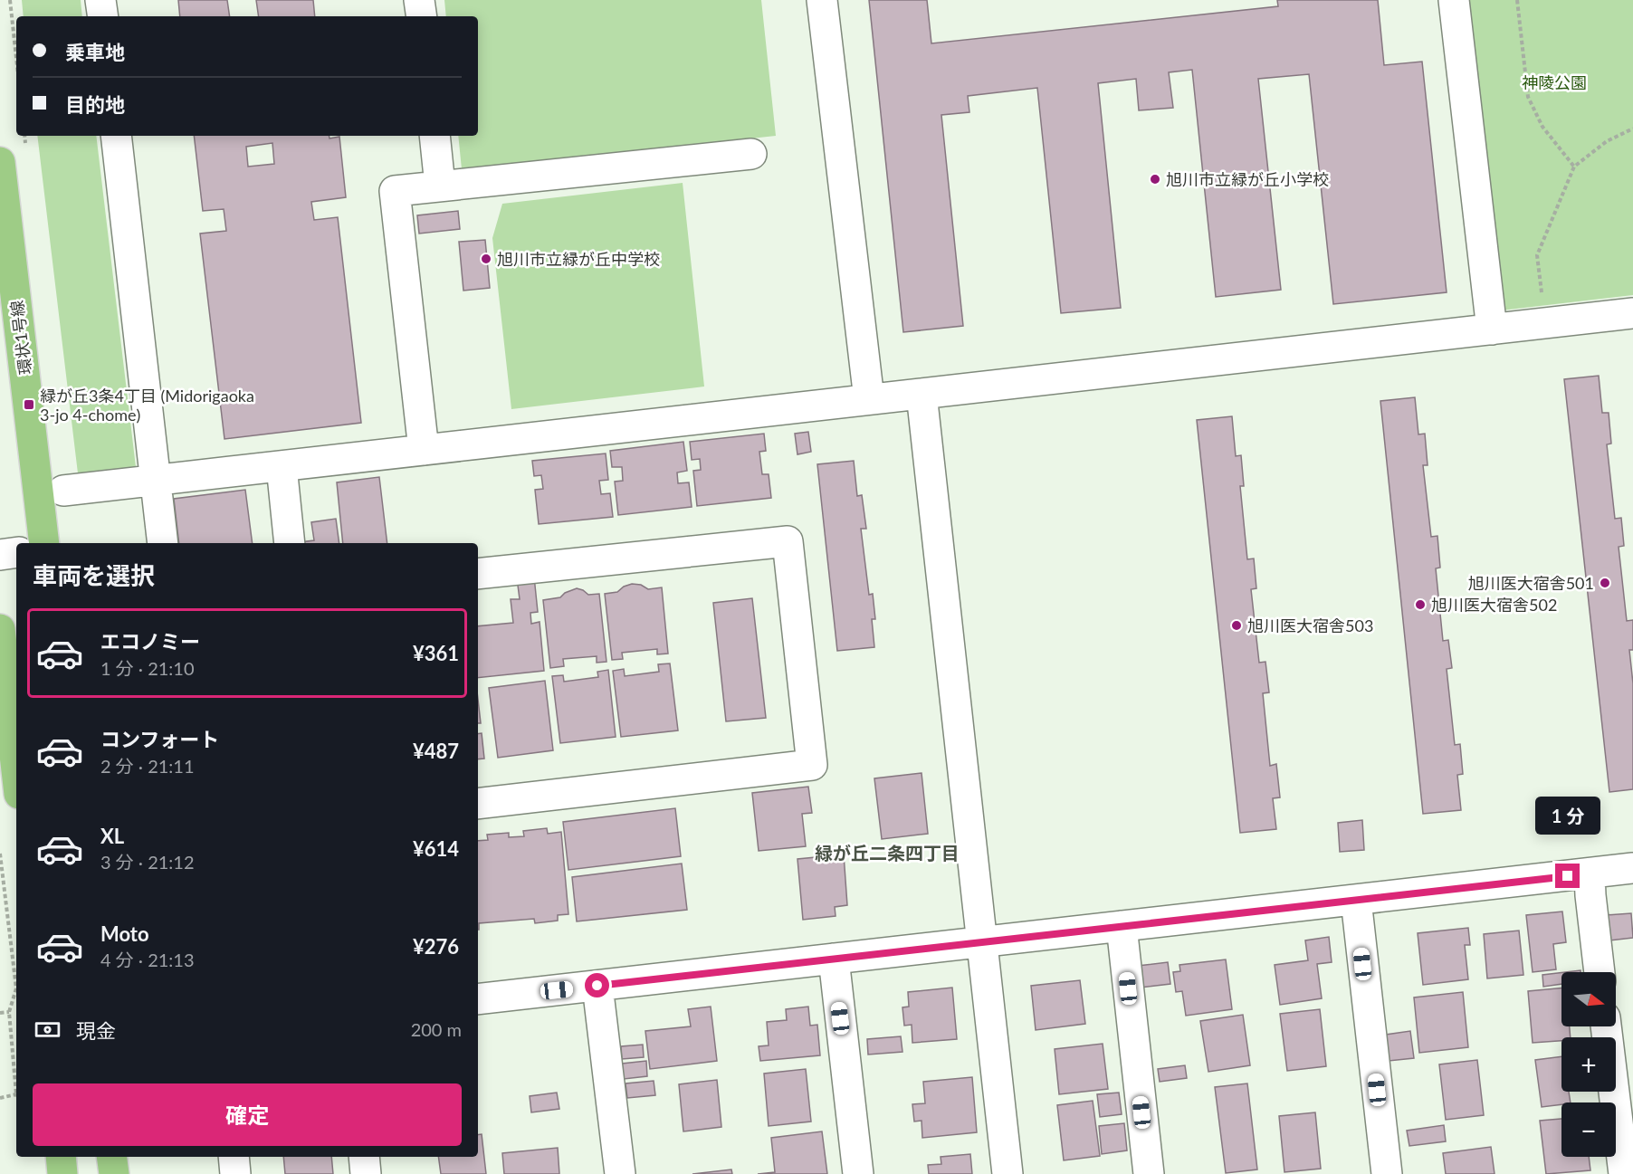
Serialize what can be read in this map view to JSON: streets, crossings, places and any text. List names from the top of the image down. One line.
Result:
{"streets":{"main road":["環状1号線"]},"districts":["緑が丘二条四丁目"],"parks":["神陵公園"],"places":{"other":["旭川市立緑が丘小学校","旭川市立緑が丘中学校","旭川医大宿舎501","旭川医大宿舎502","旭川医大宿舎503"],"transit":["緑が丘3条4丁目 (Midorigaoka 3-jo 4-chome)"]},"north":"right","page":{"banner":["乗車地","目的地"],"heading":"車両を選択","list":[{"name":"エコノミー","note":"1 分 · 21:10","value":"¥361"},{"name":"コンフォート","note":"2 分 · 21:11","value":"¥487"},{"name":"XL","note":"3 分 · 21:12","value":"¥614"},{"name":"Moto","note":"4 分 · 21:13","value":"¥276"}],"bubble":"1 分","map_buttons":["+","−"],"pay":["現金","200 m"],"buttons":"確定"}}
